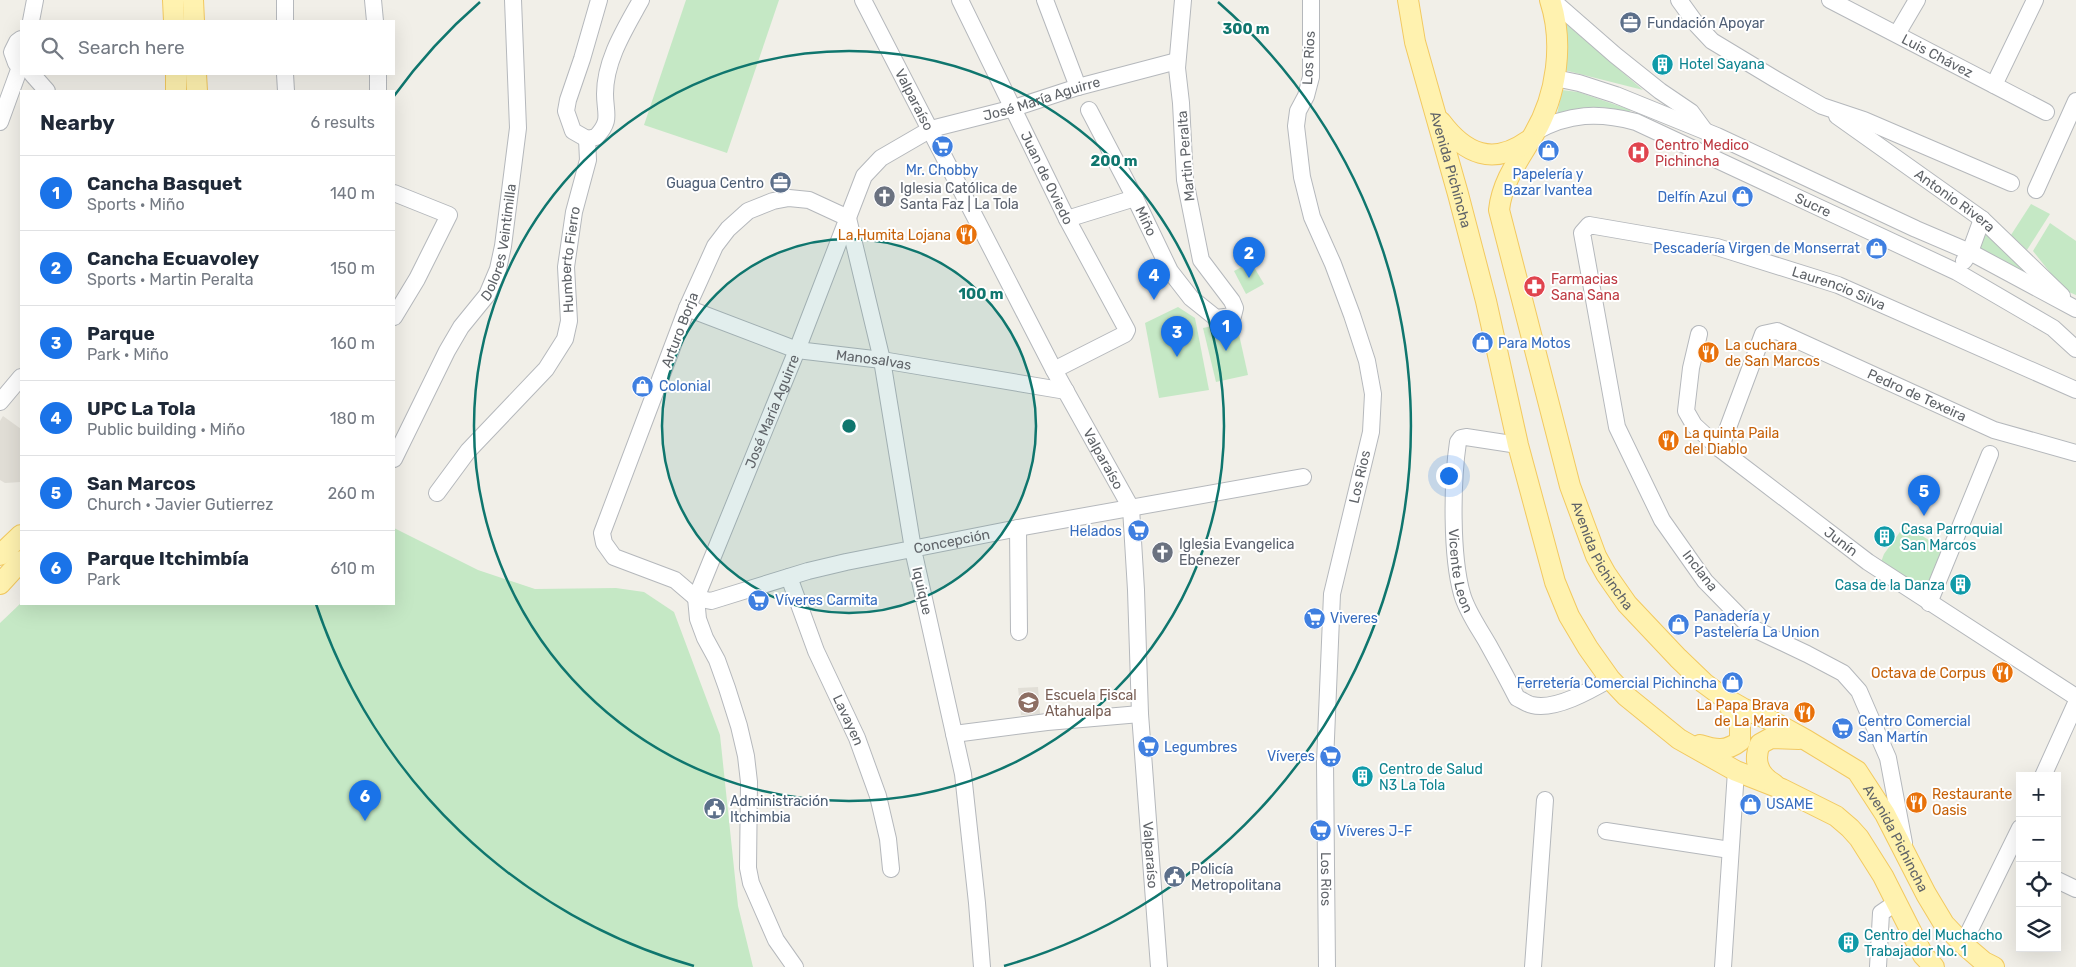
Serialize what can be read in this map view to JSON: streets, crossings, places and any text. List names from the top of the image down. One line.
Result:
{"streets":{"main road":["Avenida Pichincha"],"street":["Luis Chávez","Los Rios","Valparaíso","José María Aguirre","Martin Peralta","Juan de Oviedo","Antonio Rivera","Sucre","Miño","Dolores Veintimilla","Humberto Fierro","Laurencio Silva","Arturo Borja","Manosalvas","Pedro de Texeira","Concepción","Junín","Vicente Leon","Inclana","Iquique","Lavayen"]},"crossings":[["Valparaíso","José María Aguirre"],["Valparaíso","Juan de Oviedo"],["Valparaíso","Manosalvas"],["Valparaíso","Concepción"],["José María Aguirre","Martin Peralta"],["José María Aguirre","Juan de Oviedo"],["José María Aguirre","Arturo Borja"],["José María Aguirre","Manosalvas"],["José María Aguirre","Concepción"],["José María Aguirre","Iquique"],["Martin Peralta","Miño"],["Avenida Pichincha","Sucre"],["Avenida Pichincha","Vicente Leon"],["Avenida Pichincha","Inclana"],["Antonio Rivera","Sucre"],["Laurencio Silva","Inclana"],["Arturo Borja","Manosalvas"],["Arturo Borja","Concepción"],["Arturo Borja","Iquique"],["Manosalvas","Iquique"],["Pedro de Texeira","Junín"],["Concepción","Iquique"],["Concepción","Lavayen"]],"places":{"office":["Fundación Apoyar","Guagua Centro"],"building":["Hotel Sayana","Casa Parroquial San Marcos","Casa de la Danza","Centro de Salud N3 La Tola","Centro del Muchacho Trabajador No. 1"],"supermarket":["Mr. Chobby","Helados","Víveres Carmita","Viveres","Centro Comercial San Martín","Legumbres","Víveres","Víveres J-F"],"shop":["Papelería y Bazar Ivantea","Delfín Azul","Pescadería Virgen de Monserrat","Para Motos","Colonial","Panadería y Pastelería La Union","Ferretería Comercial Pichincha","USAME"],"hospital":["Centro Medico Pichincha"],"church":["Iglesia Católica de Santa Faz | La Tola","Iglesia Evangelica Ebenezer"],"restaurant":["La Humita Lojana","La cuchara de San Marcos","La quinta Paila del Diablo","Octava de Corpus","La Papa Brava de La Marin","Restaurante Oasis"],"pharmacy":["Farmacias Sana Sana"],"school or university":["Escuela Fiscal Atahualpa"],"public building":["Administración Itchimbia","Policía Metropolitana"]},"page":{"search":"Search here","heading":["Nearby","6 results"],"list":[{"mark":"1","name":"Cancha Basquet","note":"Sports · Miño","value":"140 m"},{"mark":"2","name":"Cancha Ecuavoley","note":"Sports · Martin Peralta","value":"150 m"},{"mark":"3","name":"Parque","note":"Park · Miño","value":"160 m"},{"mark":"4","name":"UPC La Tola","note":"Public building · Miño","value":"180 m"},{"mark":"5","name":"San Marcos","note":"Church · Javier Gutierrez","value":"260 m"},{"mark":"6","name":"Parque Itchimbía","note":"Park","value":"610 m"}],"pins":["2","4","1","3","5","6"],"map_buttons":["+","−"]},"rings":["300 m","200 m","100 m"]}
